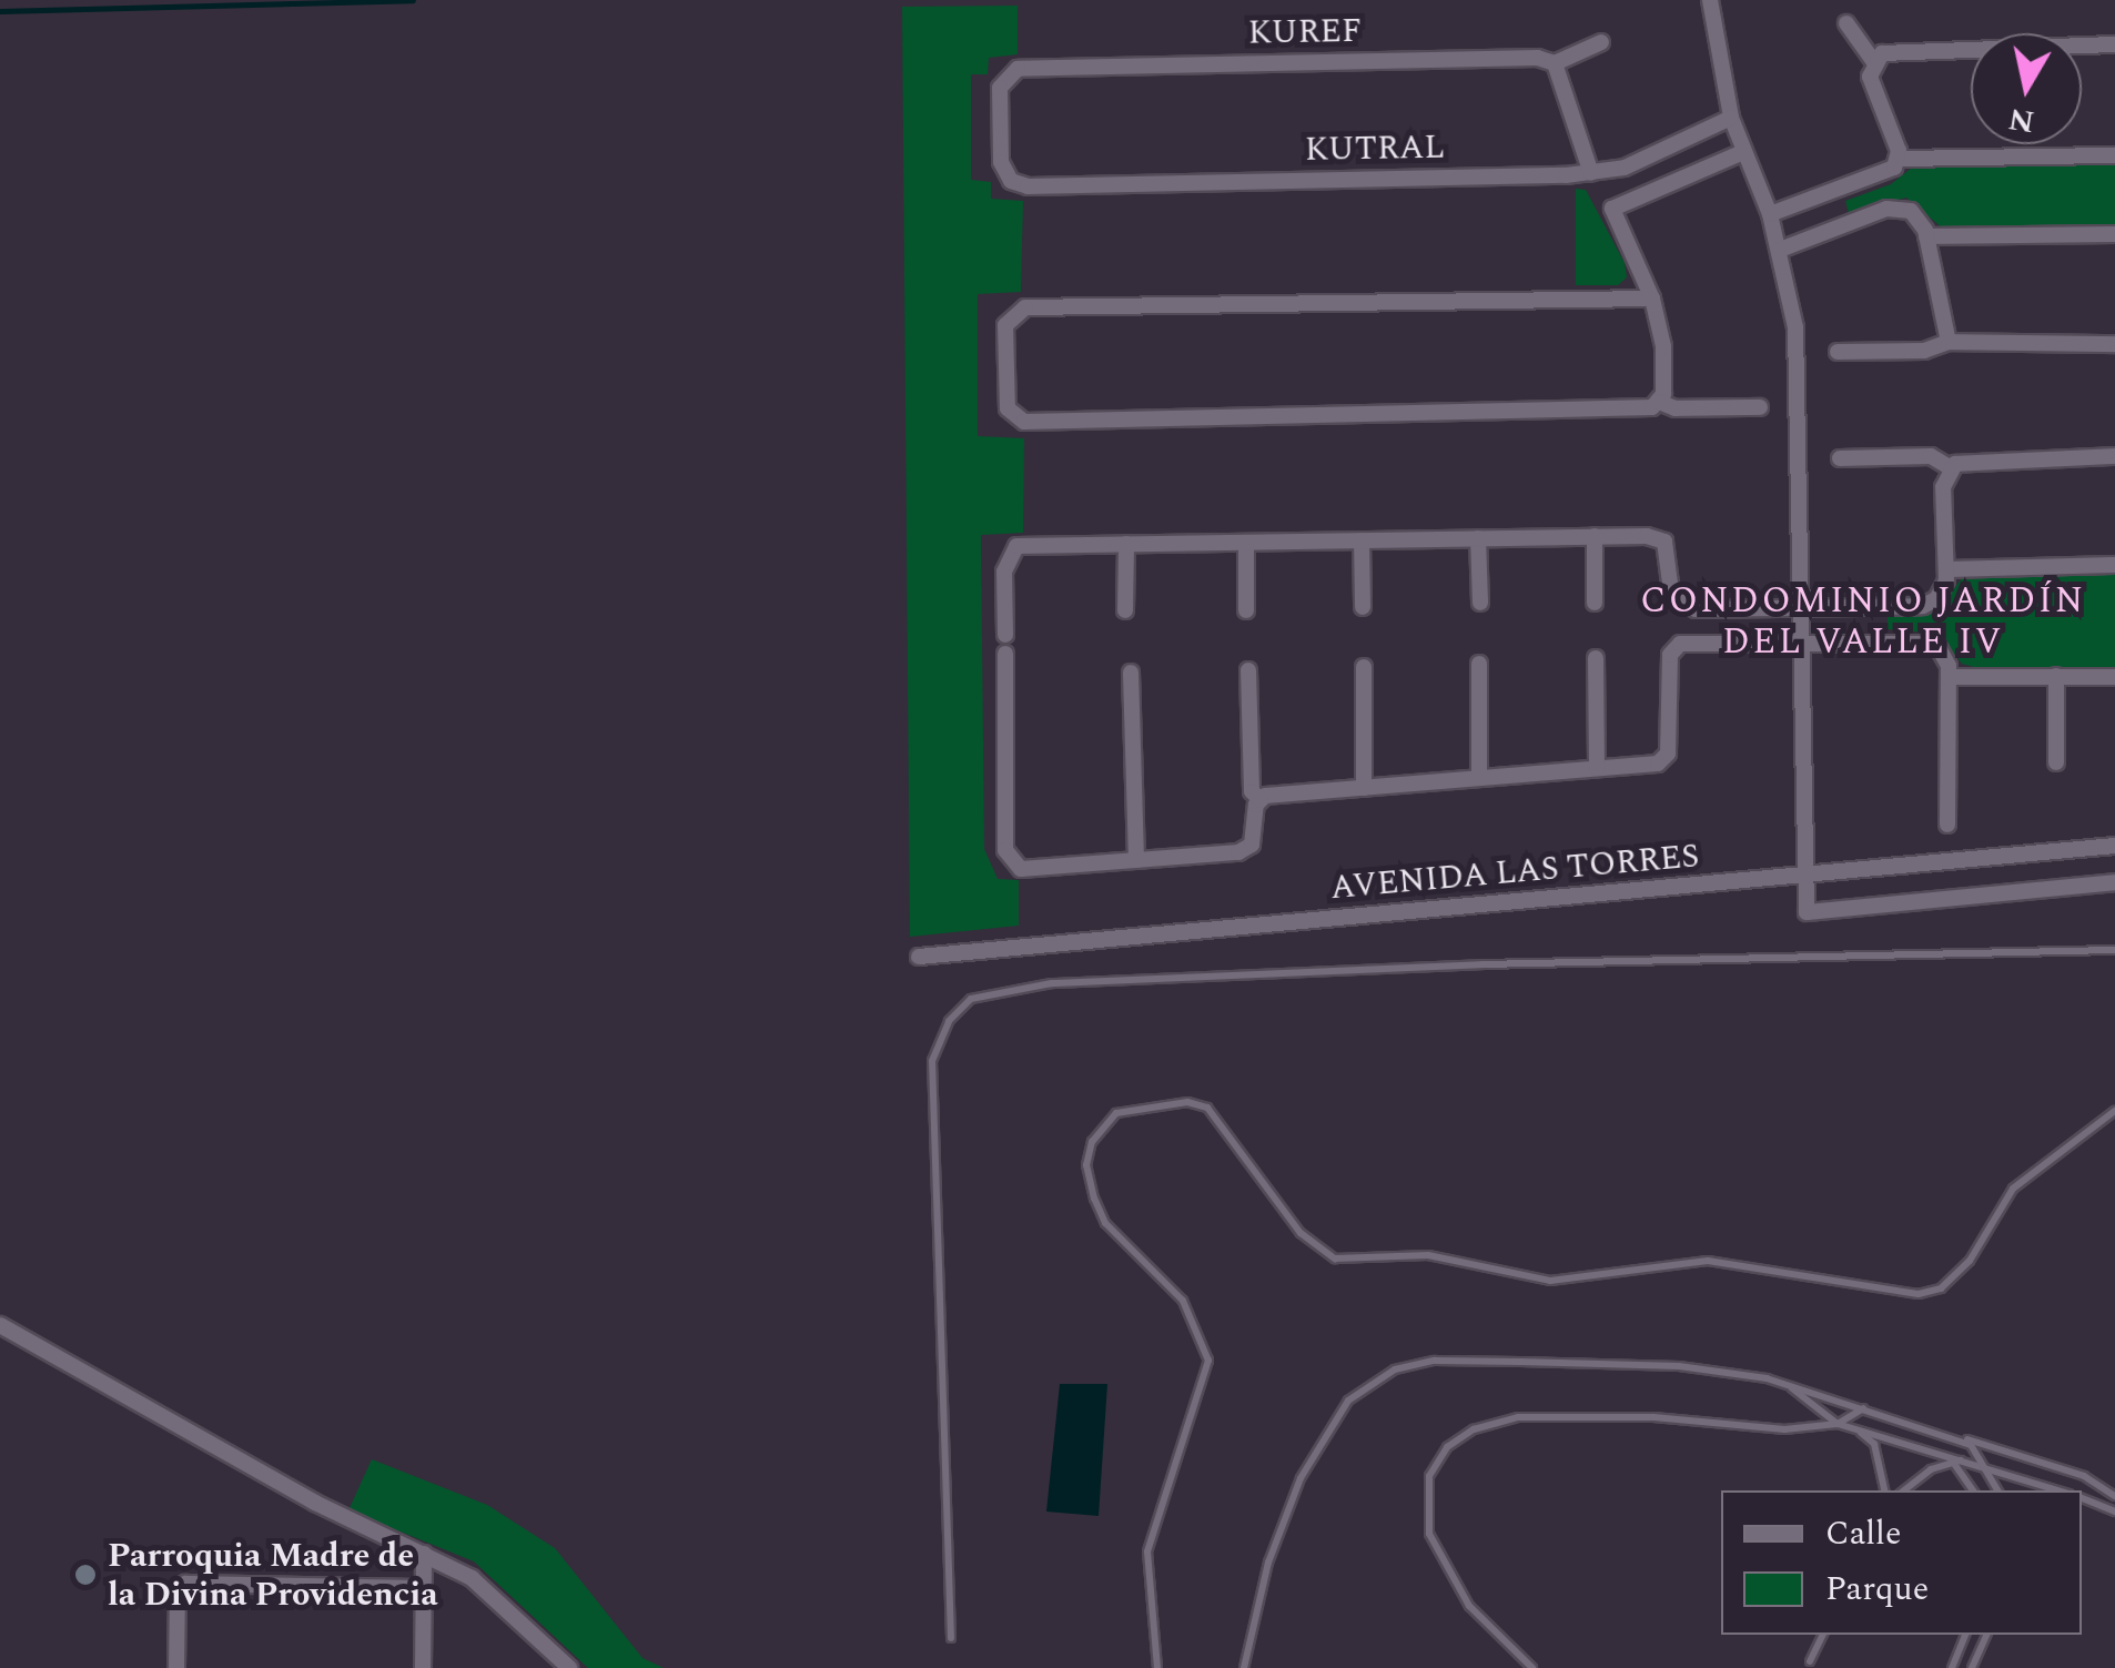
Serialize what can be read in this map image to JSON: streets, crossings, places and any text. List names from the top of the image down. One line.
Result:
{"streets":{"street":["KUREF","KUTRAL","AVENIDA LAS TORRES"]},"crossings":[["KUREF","KUTRAL"]],"districts":["CONDOMINIO JARDÍN DEL VALLE IV"],"places":["Parroquia Madre de la Divina Providencia"],"legend":["Calle","Parque"],"north":"bottom"}
